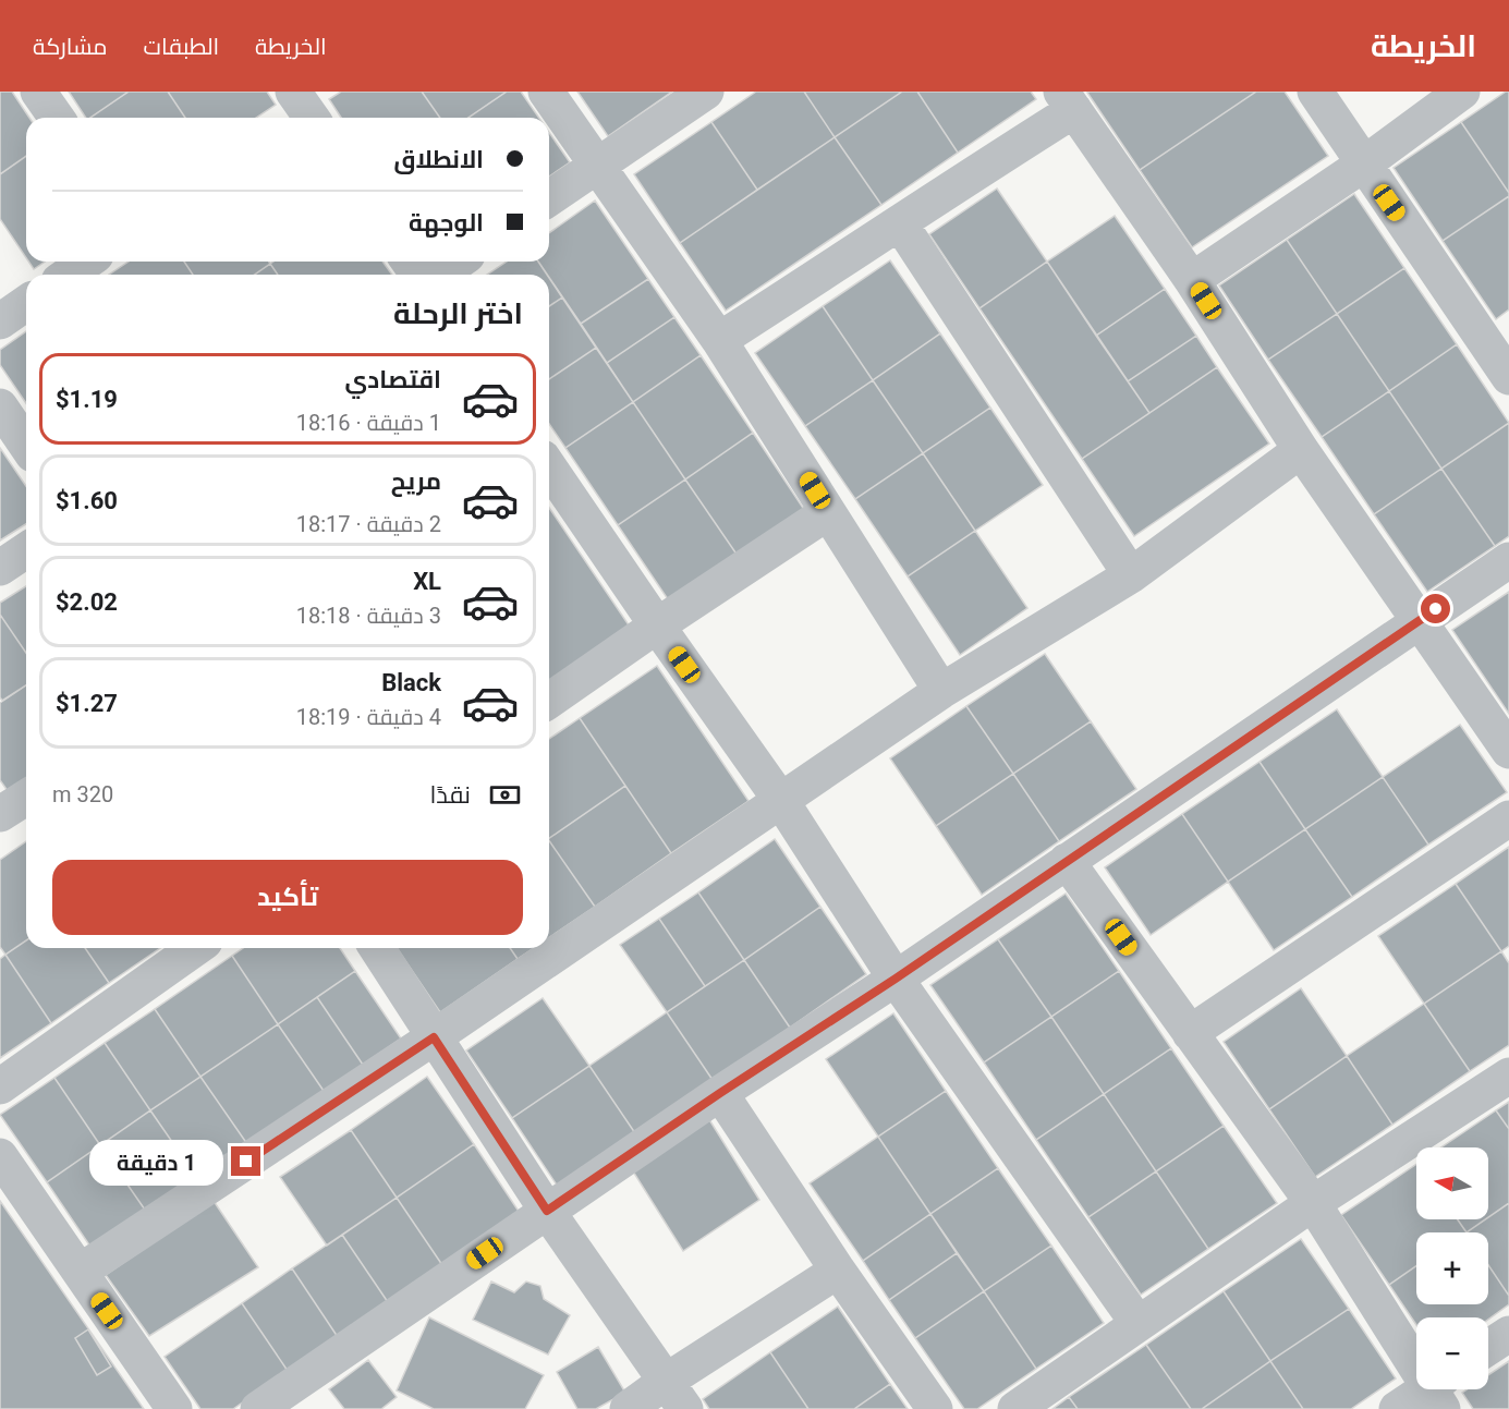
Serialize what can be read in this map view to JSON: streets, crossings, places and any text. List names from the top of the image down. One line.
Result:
{"north":"left","page":{"header":"الخريطة","nav":["الخريطة","الطبقات","مشاركة"],"banner":["الانطلاق","الوجهة"],"heading":"اختر الرحلة","list":[{"name":"اقتصادي","note":"1 دقيقة · 18:16","value":"$1.19"},{"name":"مريح","note":"2 دقيقة · 18:17","value":"$1.60"},{"name":"XL","note":"3 دقيقة · 18:18","value":"$2.02"},{"name":"Black","note":"4 دقيقة · 18:19","value":"$1.27"}],"pay":["نقدًا","320 m"],"buttons":"تأكيد","bubble":"1 دقيقة","map_buttons":["+","−"]}}
